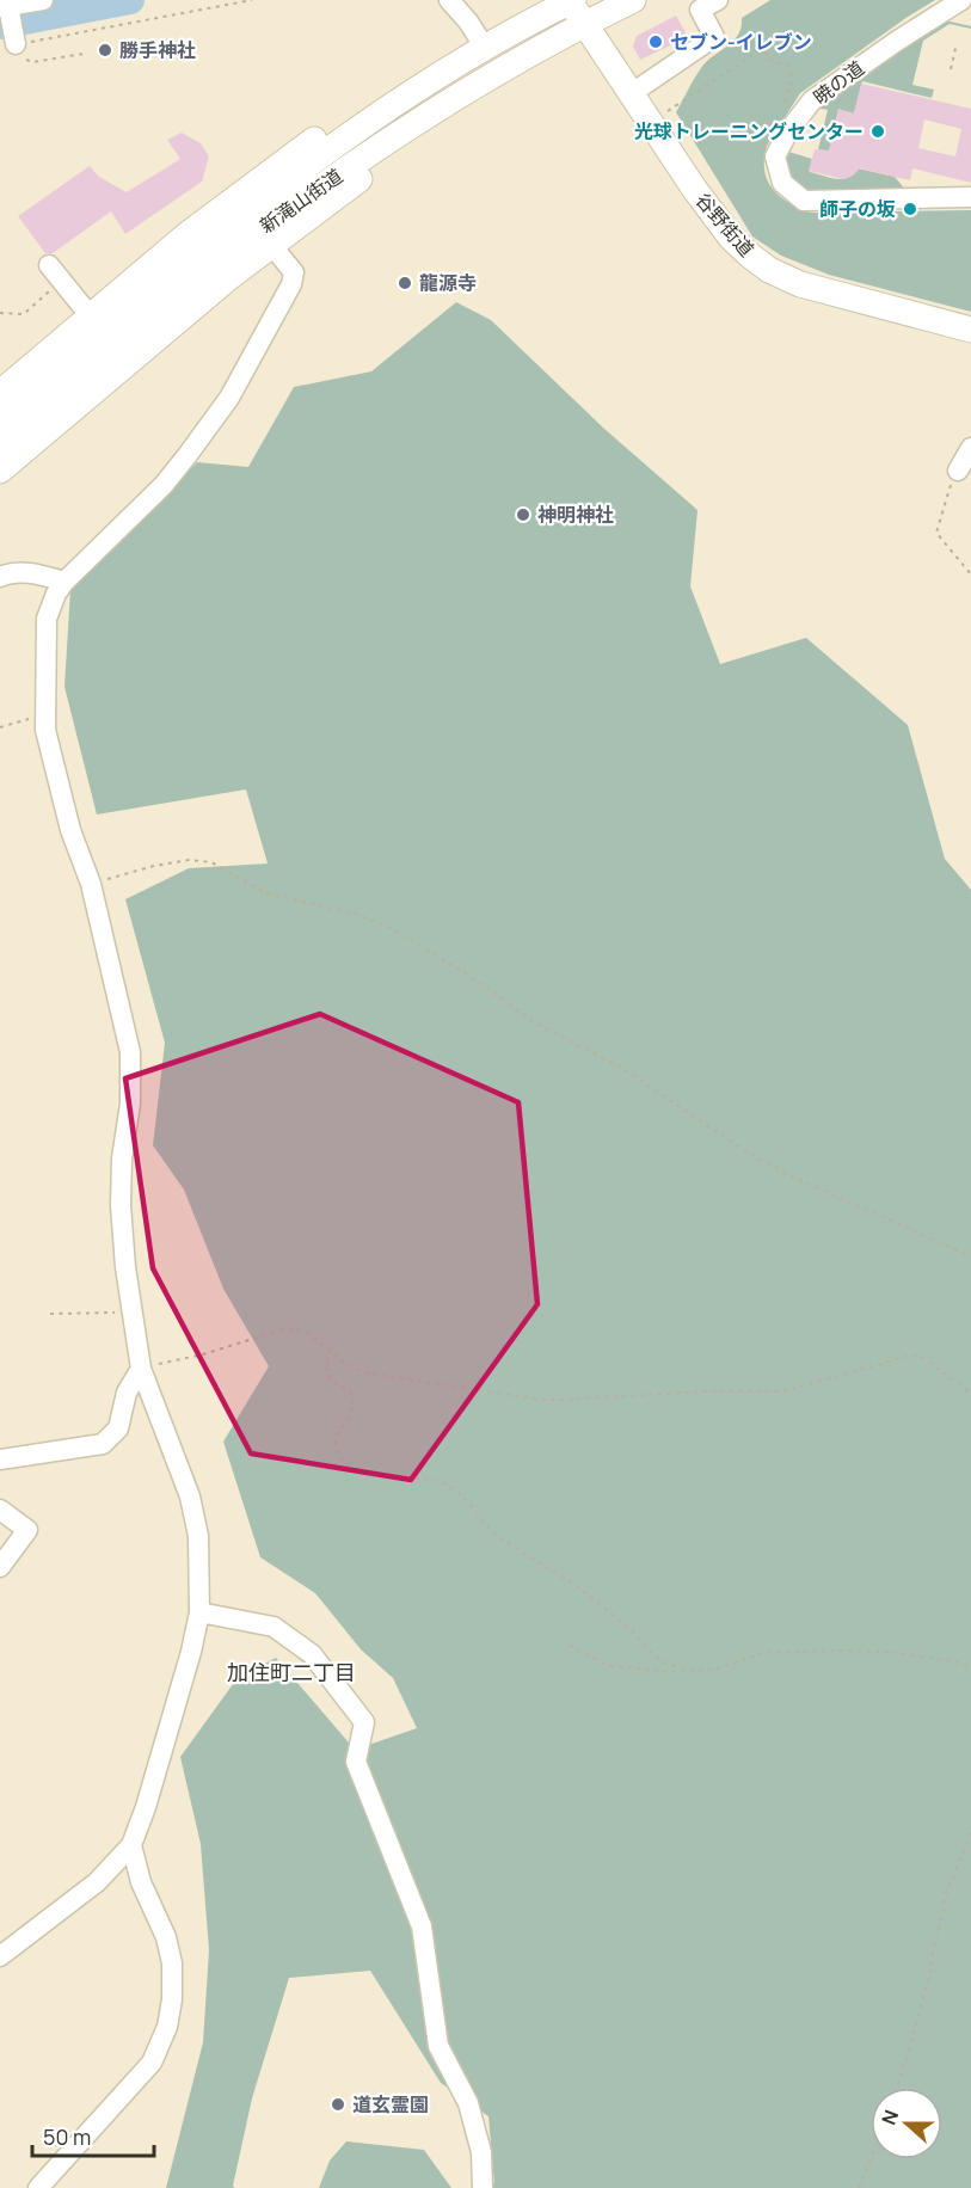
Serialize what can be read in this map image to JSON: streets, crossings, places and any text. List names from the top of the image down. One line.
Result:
{"streets":{"main road":["新滝山街道","谷野街道"],"street":["暁の道"]},"crossings":[["新滝山街道","谷野街道"]],"districts":["加住町二丁目"],"places":["セブン-イレブン","勝手神社","光球トレーニングセンター","師子の坂","龍源寺","神明神社","道玄霊園"],"scale_bar":"50 m","north":"left"}
